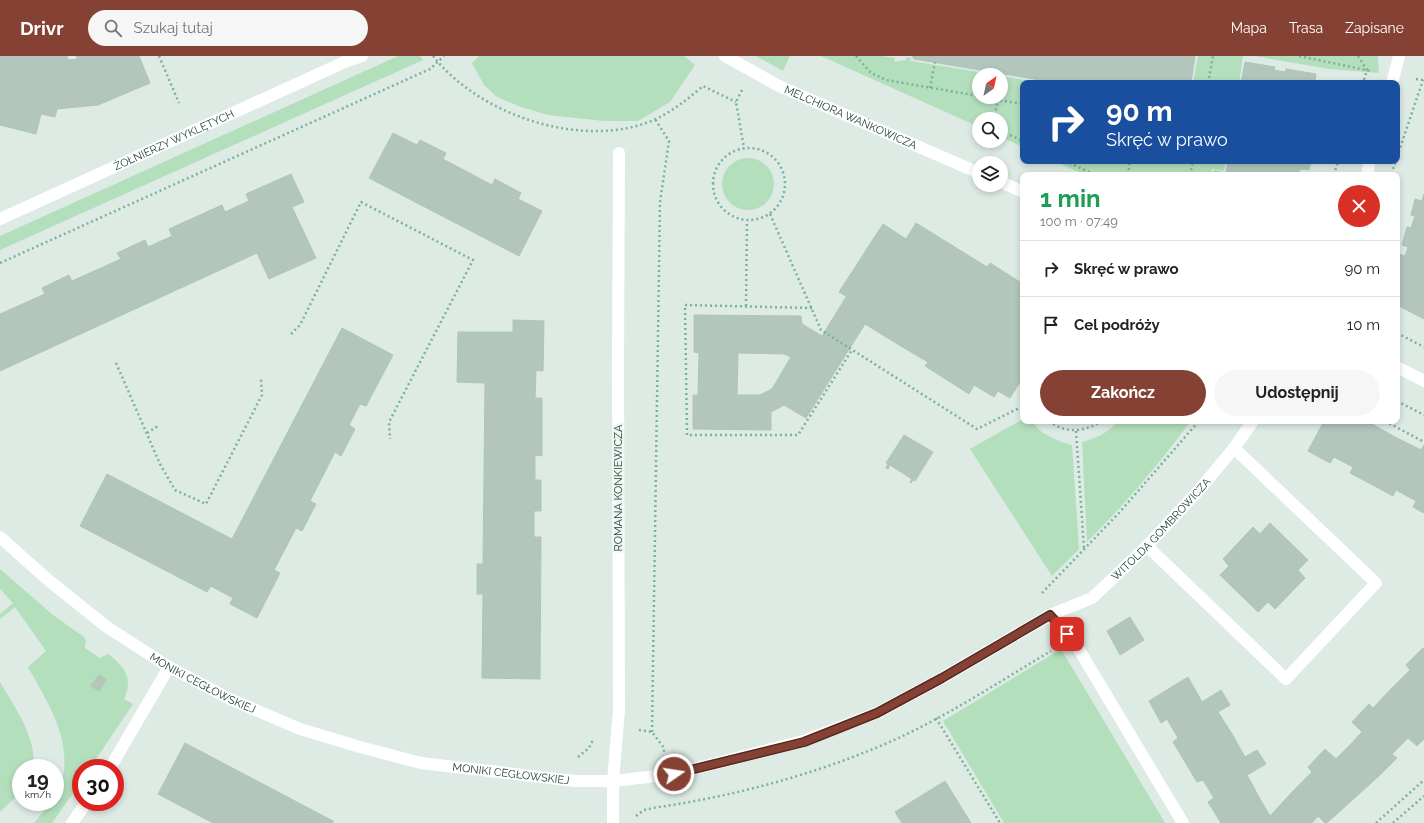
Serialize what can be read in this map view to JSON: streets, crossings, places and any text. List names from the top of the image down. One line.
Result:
{"streets":{"street":["MELCHIORA WAŃKOWICZA","ŻOŁNIERZY WYKLĘTYCH","ROMANA KONKIEWICZA","WITOLDA GOMBROWICZA","MONIKI CEGŁOWSKIEJ"]},"crossings":[["ROMANA KONKIEWICZA","MONIKI CEGŁOWSKIEJ"],["WITOLDA GOMBROWICZA","MONIKI CEGŁOWSKIEJ"]],"north":"top right","page":{"header":"Drivr","search":"Szukaj tutaj","nav":["Mapa","Trasa","Zapisane"],"turn":["90 m","Skręć w prawo"],"heading":["1 min","100 m · 07:49"],"list":[{"name":"Skręć w prawo","value":"90 m"},{"name":"Cel podróży","value":"10 m"}],"buttons":["Zakończ","Udostępnij"],"speed":"19 km/h","limit":"30"}}
